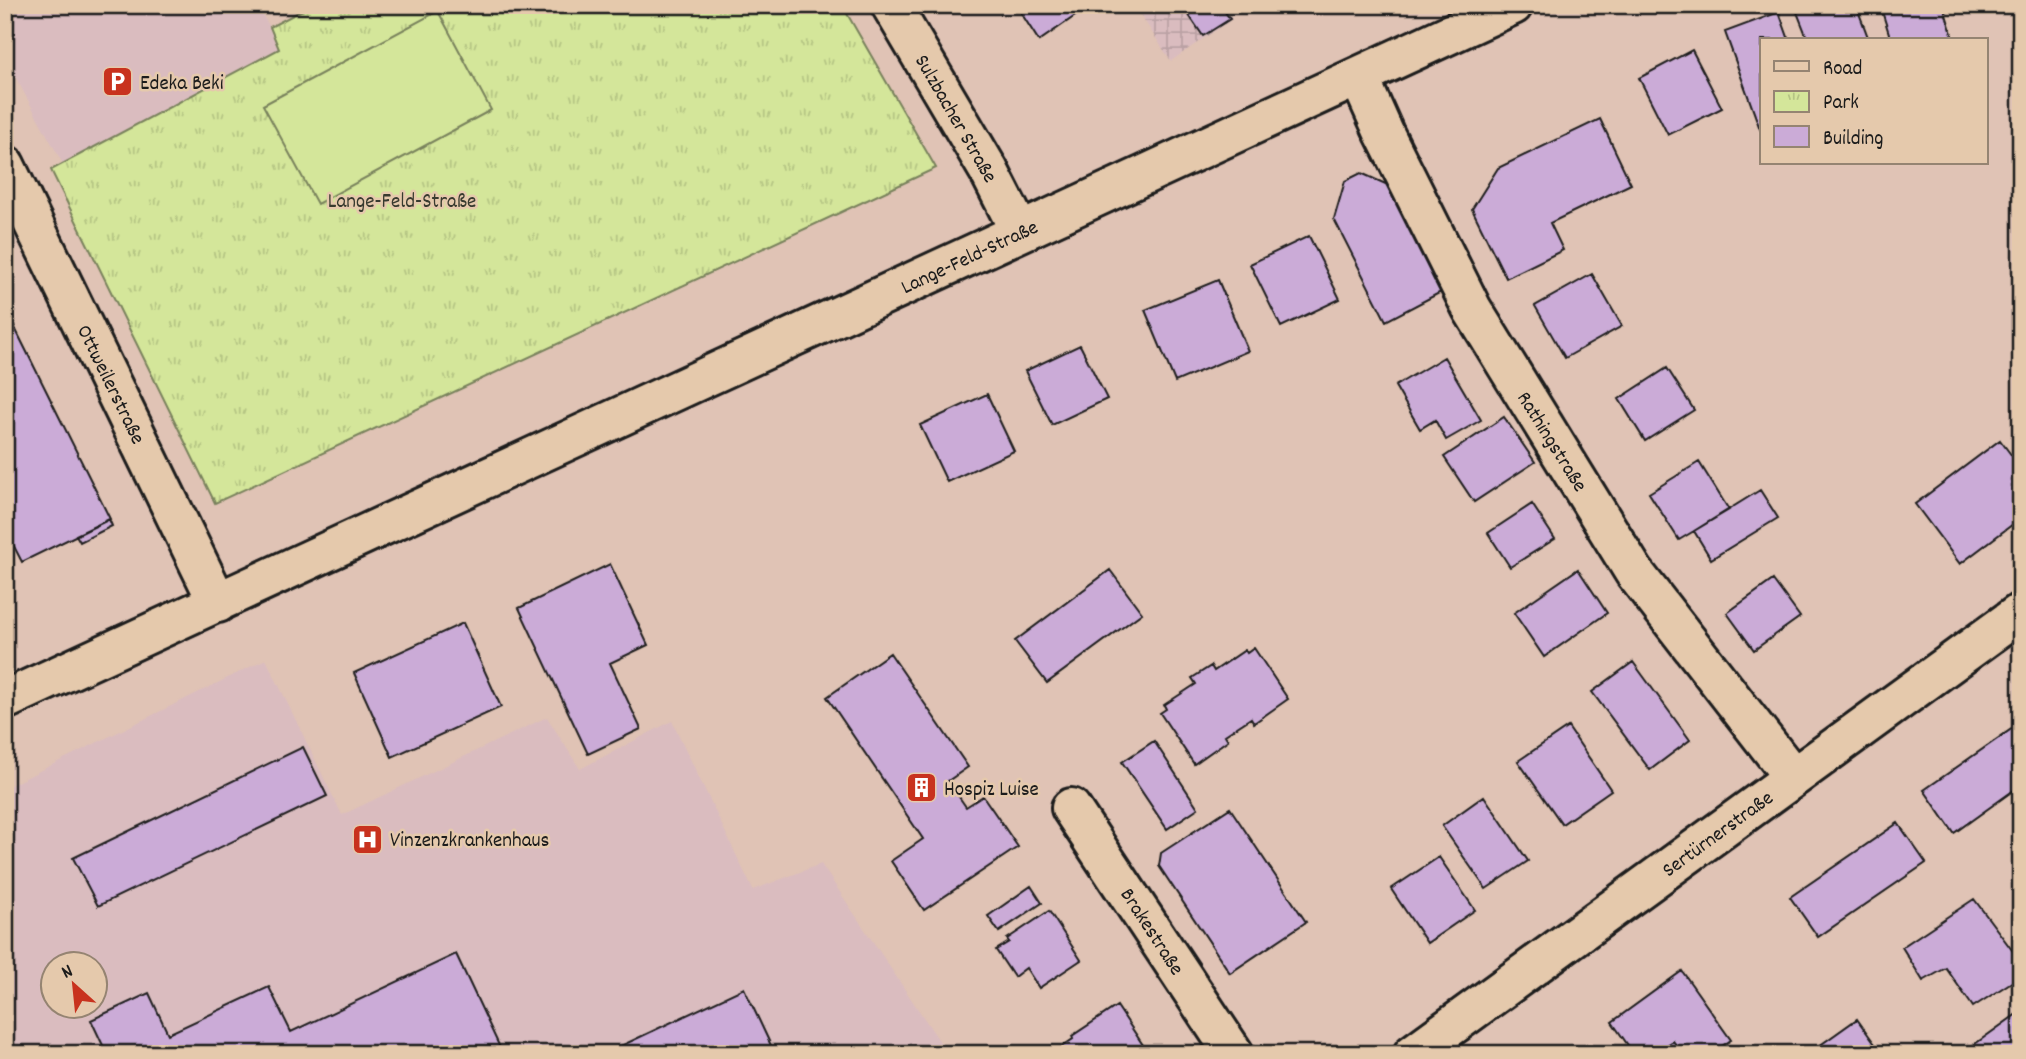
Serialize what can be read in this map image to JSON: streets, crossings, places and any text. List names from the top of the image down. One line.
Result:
{"streets":{"street":["Sulzbacher Straße","Lange-Feld-Straße","Ottweilerstraße","Rathingstraße","Sertürnerstraße","Brakestraße"]},"crossings":[["Sulzbacher Straße","Lange-Feld-Straße"],["Lange-Feld-Straße","Ottweilerstraße"],["Lange-Feld-Straße","Rathingstraße"],["Rathingstraße","Sertürnerstraße"]],"parks":["Lange-Feld-Straße"],"places":{"parking":["Edeka Beki"],"building":["Hospiz Luise"],"hospital":["Vinzenzkrankenhaus"]},"legend":["Road","Park","Building"],"north":"top left"}
